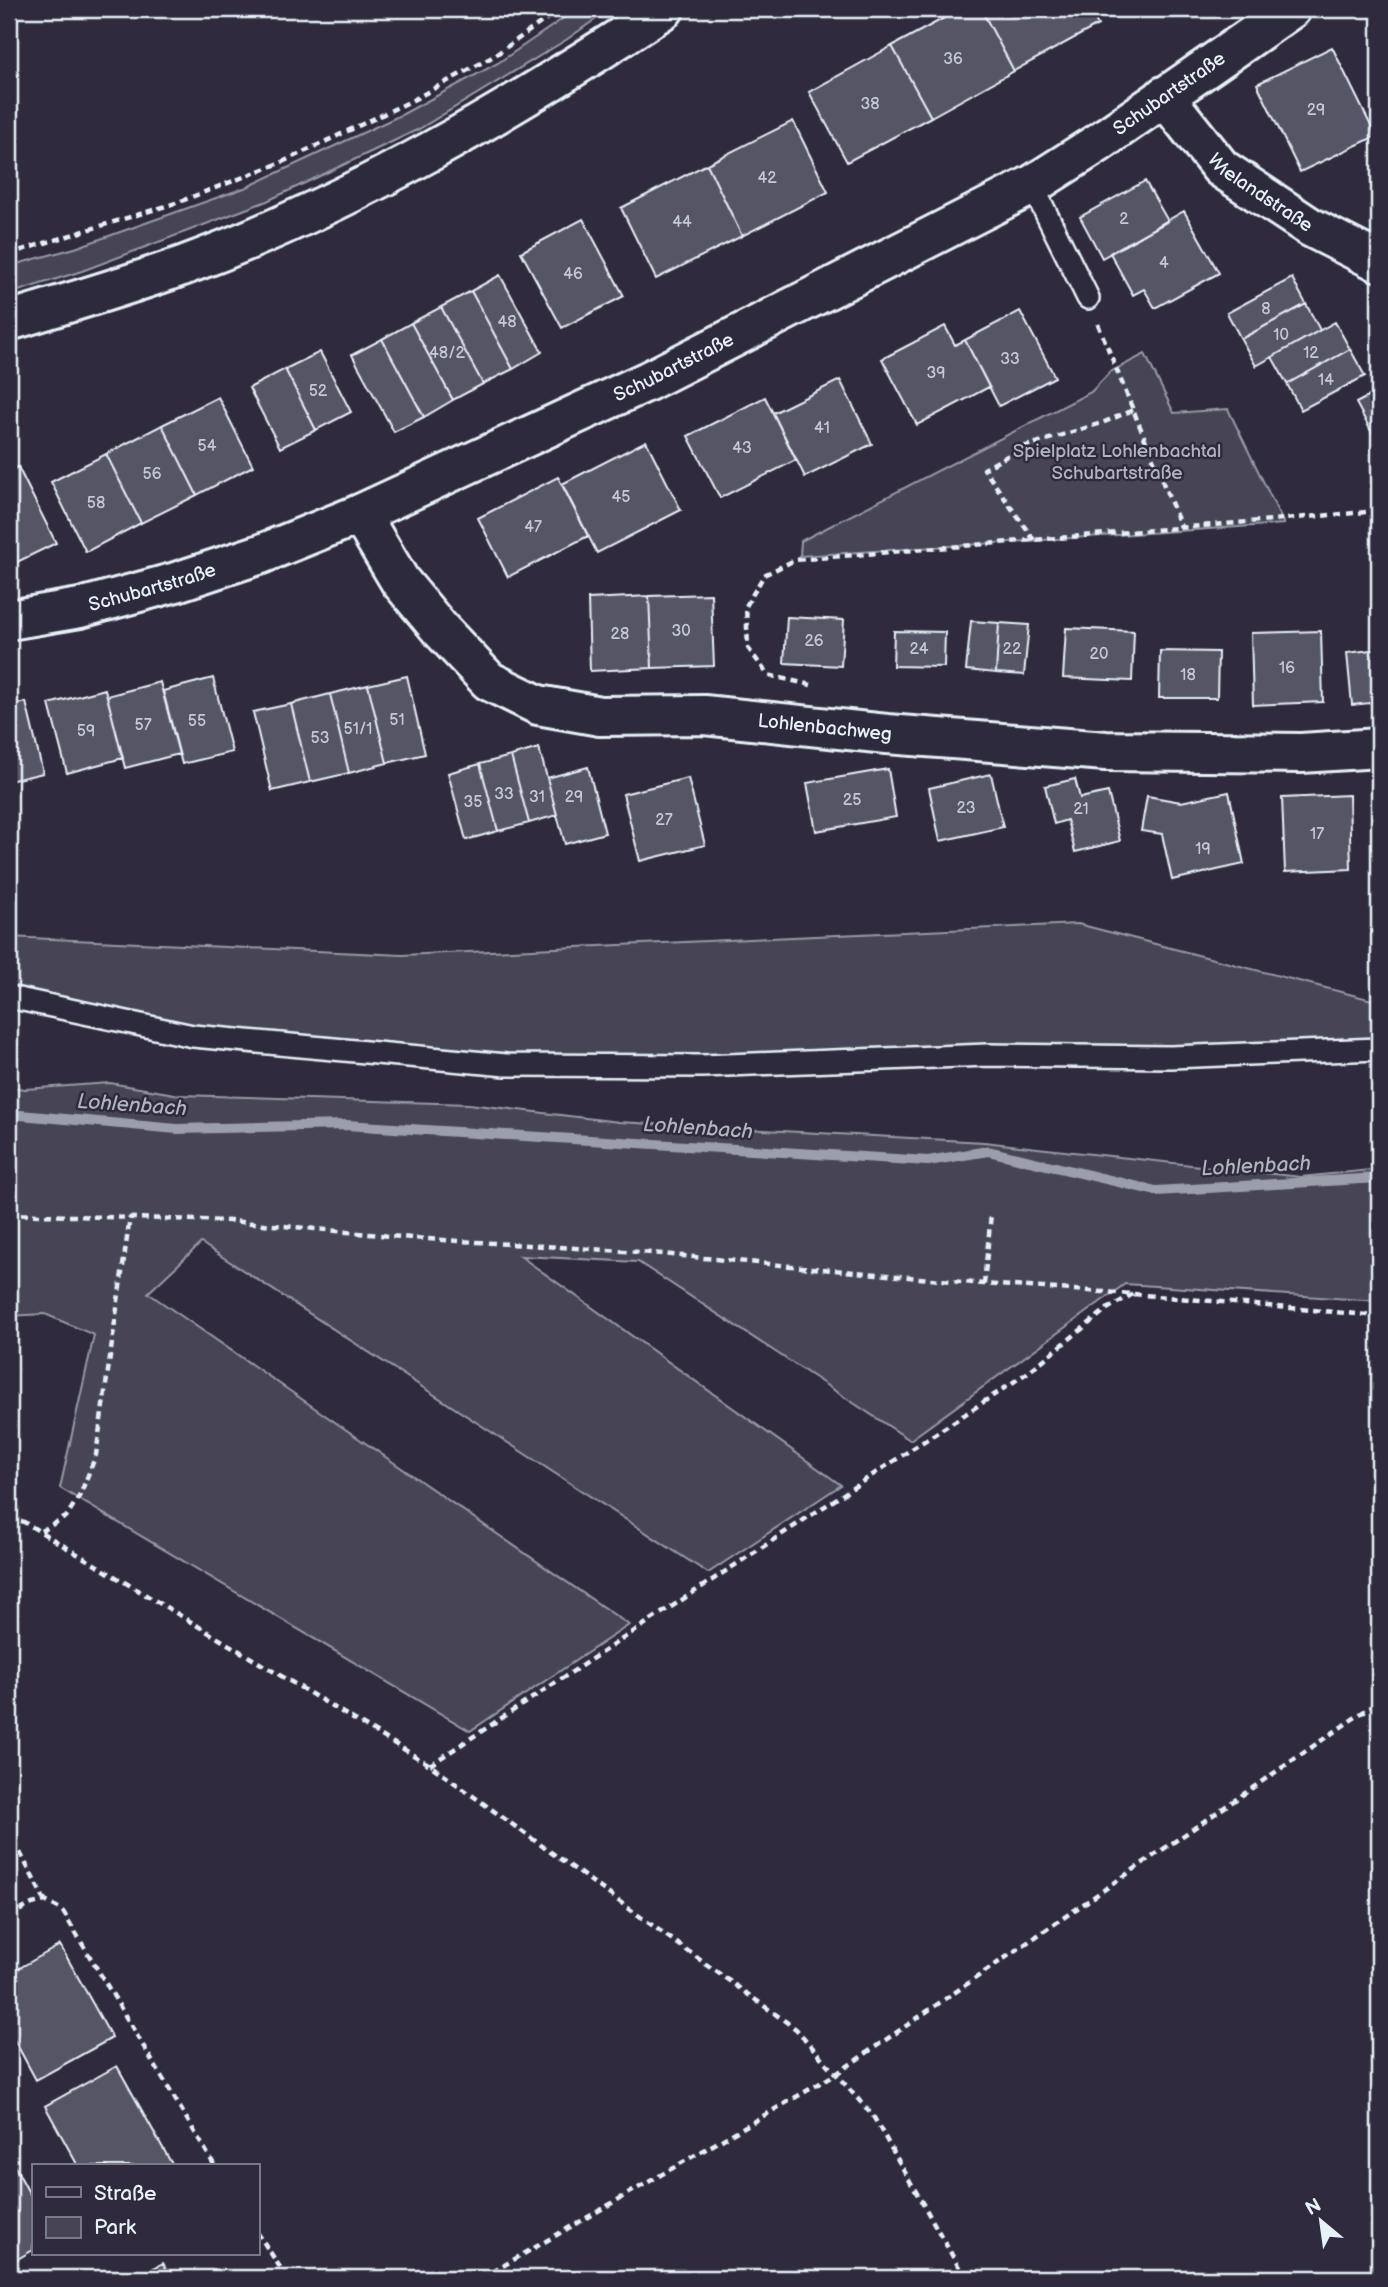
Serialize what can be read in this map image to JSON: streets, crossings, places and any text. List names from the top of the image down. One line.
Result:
{"streets":{"street":["Schubartstraße","Wielandstraße","Lohlenbachweg"]},"crossings":[["Schubartstraße","Wielandstraße"],["Schubartstraße","Lohlenbachweg"]],"water":["Lohlenbach"],"parks":["Spielplatz Lohlenbachtal Schubartstraße"],"house_numbers":["36","38","29","42","2","44","4","46","8","48","10","48/2","12","33","39","14","52","41","54","43","56","45","58","47","30","28","26","24","22","20","16","18","51","55","57","51/1","59","53","33","31","29","25","35","23","21","27","17","19"],"legend":["Straße","Park"],"north":"top left"}
